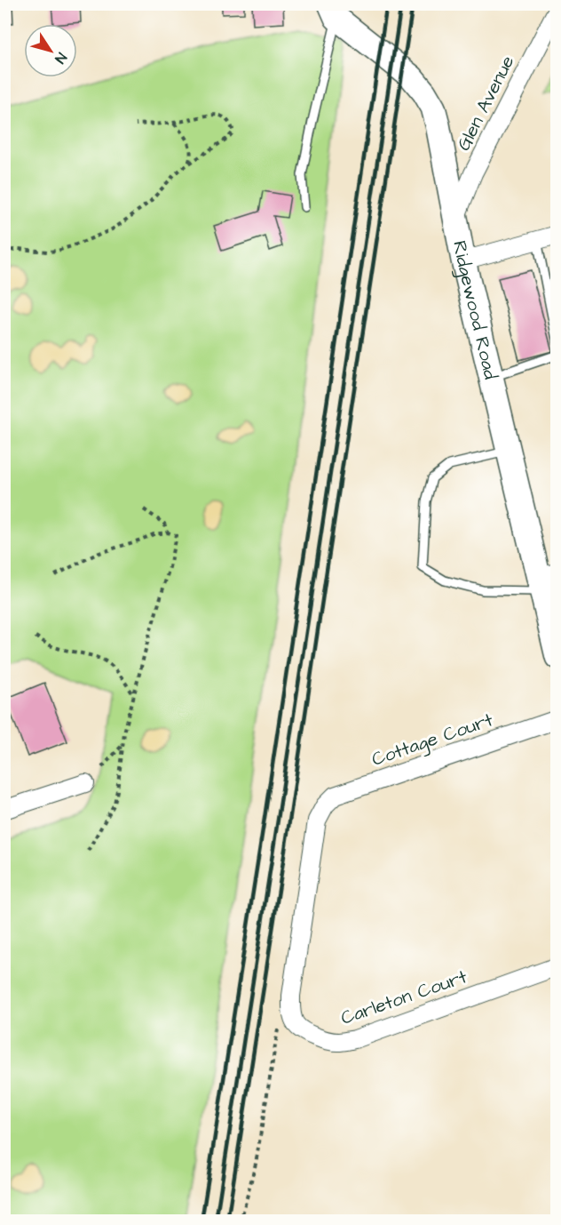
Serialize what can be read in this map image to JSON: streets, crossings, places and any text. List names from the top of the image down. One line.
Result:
{"streets":{"street":["Glen Avenue","Ridgewood Road","Cottage Court","Carleton Court"]},"crossings":[["Glen Avenue","Ridgewood Road"],["Cottage Court","Carleton Court"]],"north":"bottom right"}
